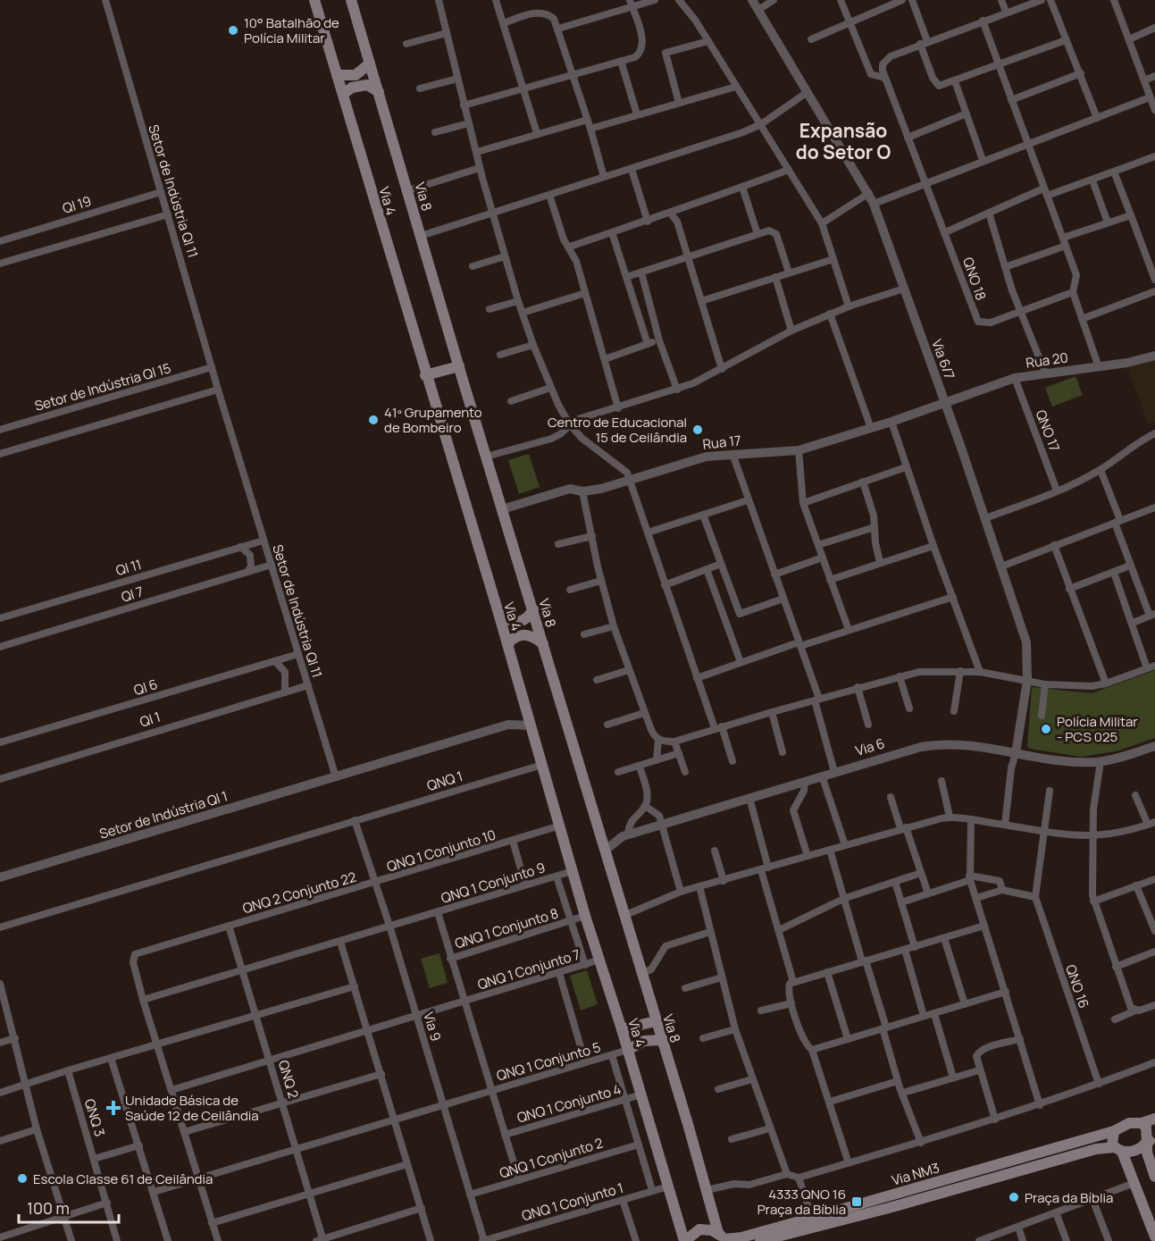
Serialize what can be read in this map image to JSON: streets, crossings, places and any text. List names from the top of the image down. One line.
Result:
{"streets":{"main road":["Via 8","Via 4","Via NM3"],"street":["Setor de Indústria QI 11","QI 19","QNO 18","Via 6/7","Rua 20","Setor de Indústria QI 15","QNO 17","Rua 17","QI 11","QI 7","QI 6","QI 1","Via 6","QNQ 1","Setor de Indústria QI 1","QNQ 1 Conjunto 10","QNQ 1 Conjunto 9","QNQ 2 Conjunto 22","QNQ 1 Conjunto 8","QNQ 1 Conjunto 7","QNO 16","Via 9","QNQ 1 Conjunto 5","QNQ 2","QNQ 1 Conjunto 4","QNQ 3","QNQ 1 Conjunto 2","QNQ 1 Conjunto 1"]},"crossings":[["Setor de Indústria QI 11","QI 19"],["Setor de Indústria QI 11","Setor de Indústria QI 15"],["Setor de Indústria QI 11","QI 11"],["Setor de Indústria QI 11","QI 7"],["Setor de Indústria QI 11","QI 6"],["Setor de Indústria QI 11","QI 1"],["Setor de Indústria QI 11","Setor de Indústria QI 1"],["Via 8","Rua 17"],["Via 8","Via 6"],["Via 8","Via NM3"],["Via 4","QNQ 1"],["Via 4","QNQ 1 Conjunto 7"],["Via 4","QNQ 1 Conjunto 4"],["Via 4","Via NM3"],["Via 4","QNQ 1 Conjunto 1"],["Via 6/7","Rua 20"],["Via 6/7","Rua 17"],["Via 6/7","Via 6"],["Rua 20","QNO 17"],["Rua 20","Rua 17"],["QNQ 1","Via 9"],["QNQ 1 Conjunto 10","QNQ 2 Conjunto 22"],["QNQ 1 Conjunto 10","Via 9"],["QNQ 2 Conjunto 22","Via 9"],["QNQ 2 Conjunto 22","QNQ 2"],["Via 9","QNQ 1 Conjunto 2"],["Via 9","QNQ 1 Conjunto 1"]],"districts":["Expansão do Setor O"],"places":{"other":["10° Batalhão de Polícia Militar","41º Grupamento de Bombeiro","Centro de Educacional 15 de Ceilândia","Polícia Militar - PCS 025","Escola Classe 61 de Ceilândia","Praça da Bíblia"],"health":["Unidade Básica de Saúde 12 de Ceilândia"],"transit":["4333 QNO 16 Praça da Bíblia"]},"scale_bar":"100 m"}
